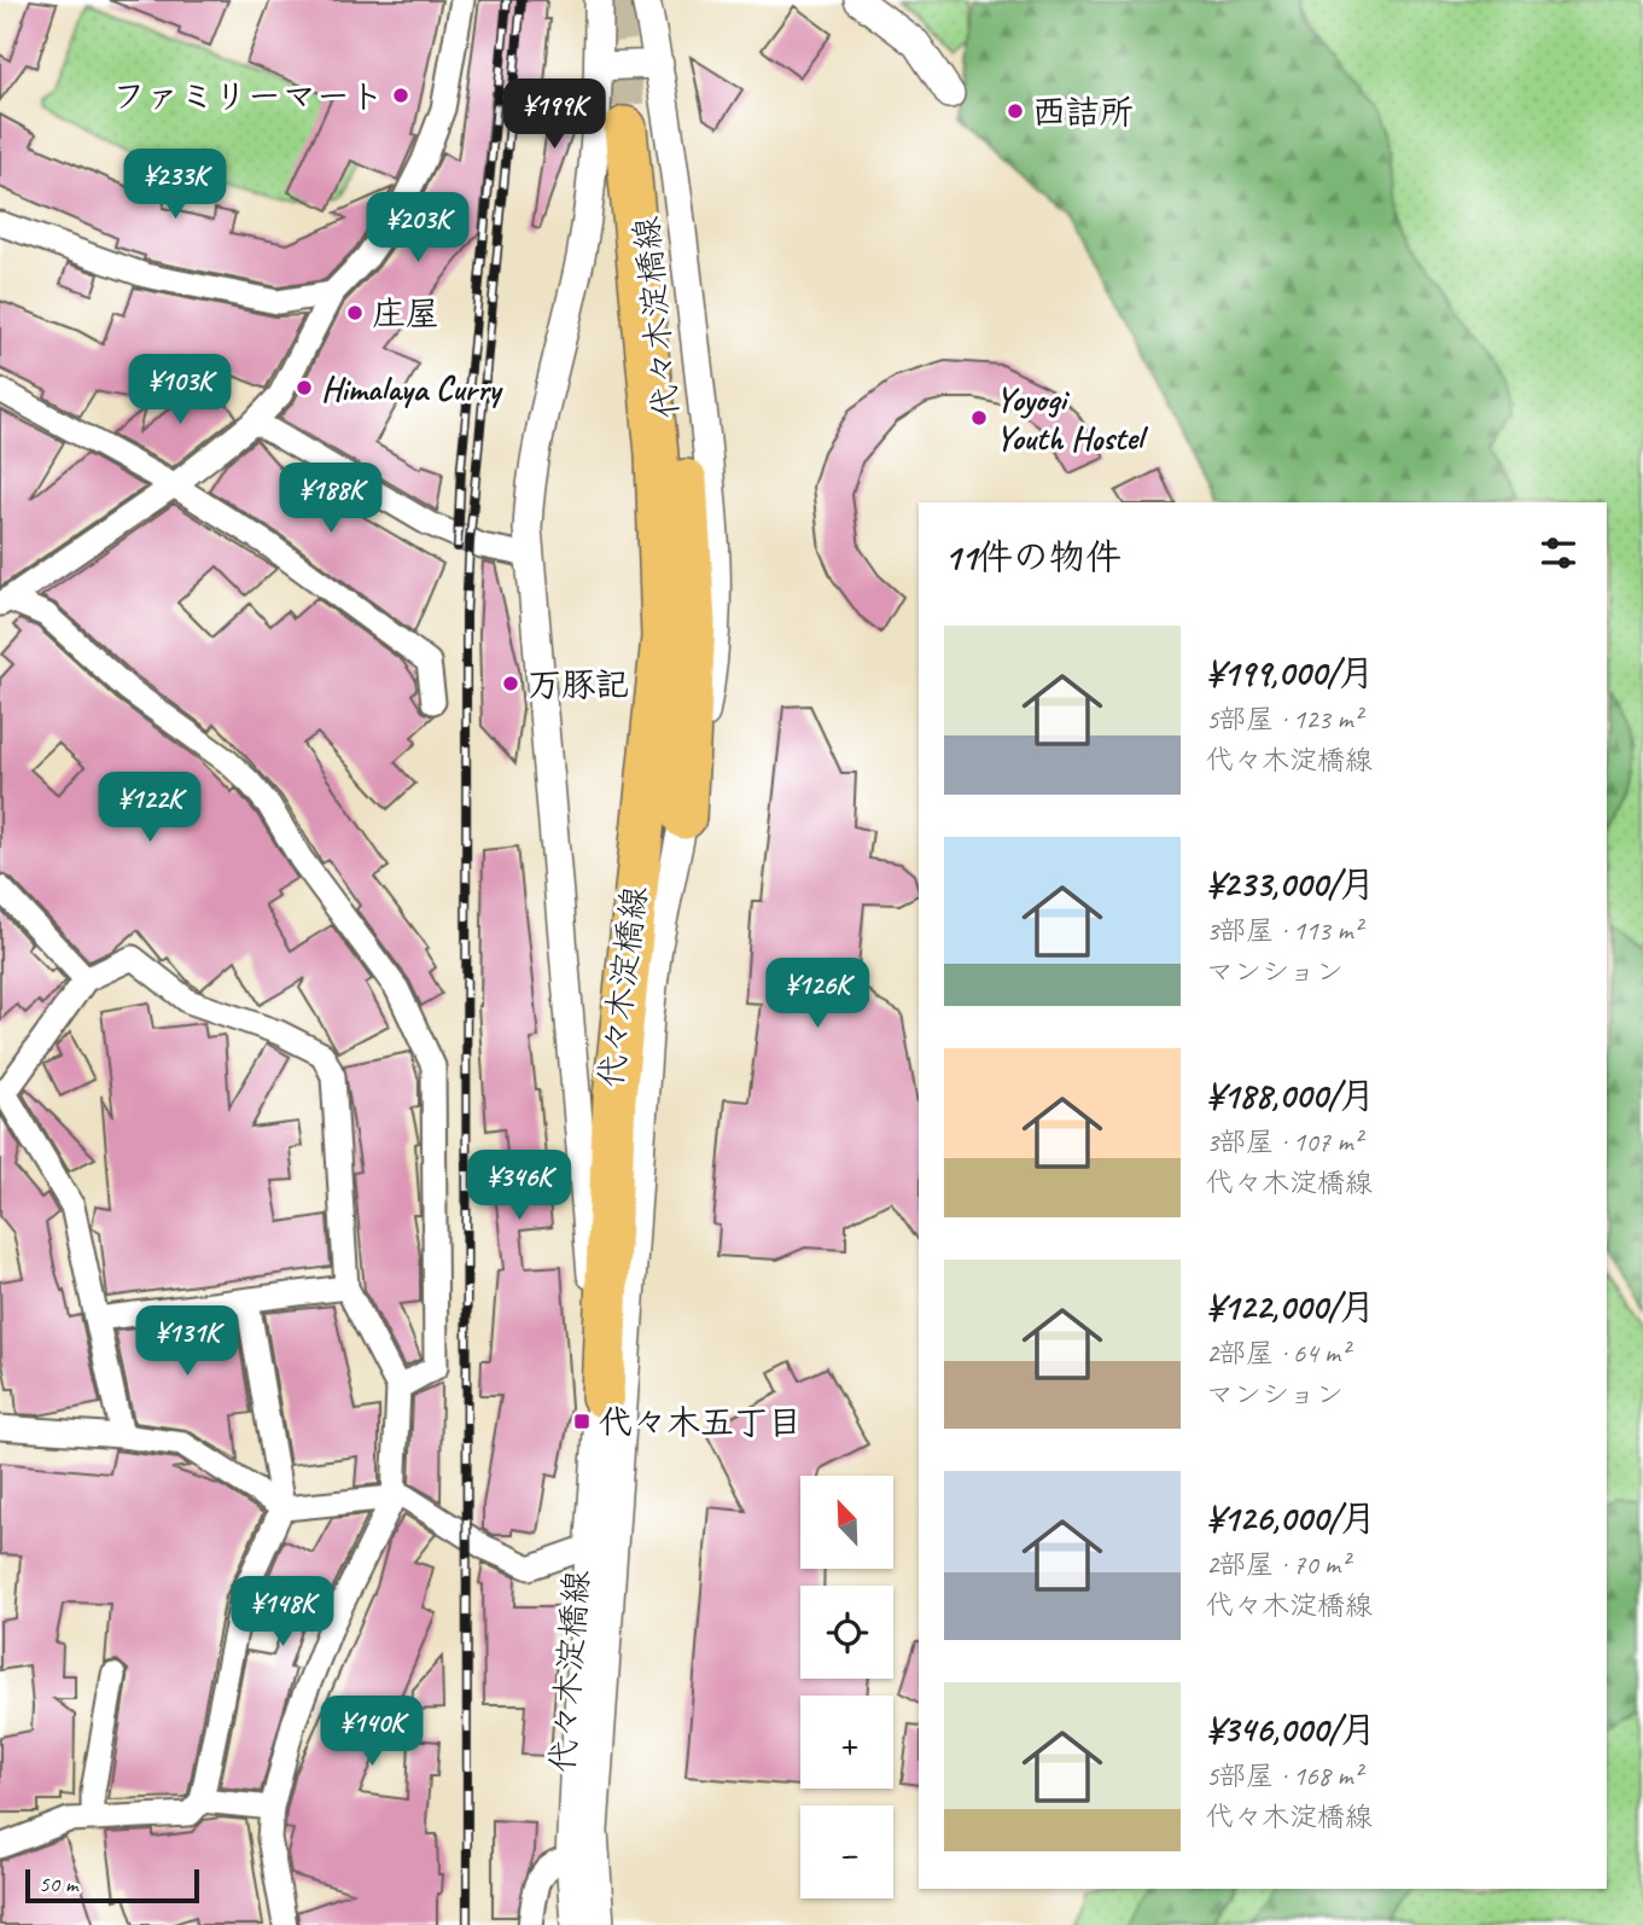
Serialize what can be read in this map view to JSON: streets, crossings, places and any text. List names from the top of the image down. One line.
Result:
{"streets":{"street":["代々木淀橋線"]},"places":{"other":["ファミリーマート","西詰所","庄屋","Himalaya Curry","Yoyogi Youth Hostel","万豚記"],"transit":["代々木五丁目"]},"scale_bar":"50 m","north":"top left","page":{"price":["¥199K","¥233K","¥203K","¥103K","¥188K","¥122K","¥126K","¥346K","¥131K","¥148K","¥140K"],"heading":"11件の物件","list":[{"name":"¥199,000/月","note":"5部屋 · 123 m² · 代々木淀橋線"},{"name":"¥233,000/月","note":"3部屋 · 113 m² · マンション"},{"name":"¥188,000/月","note":"3部屋 · 107 m² · 代々木淀橋線"},{"name":"¥122,000/月","note":"2部屋 · 64 m² · マンション"},{"name":"¥126,000/月","note":"2部屋 · 70 m² · 代々木淀橋線"},{"name":"¥346,000/月","note":"5部屋 · 168 m² · 代々木淀橋線"}],"map_buttons":["+","−"],"scale":"50 m"}}
